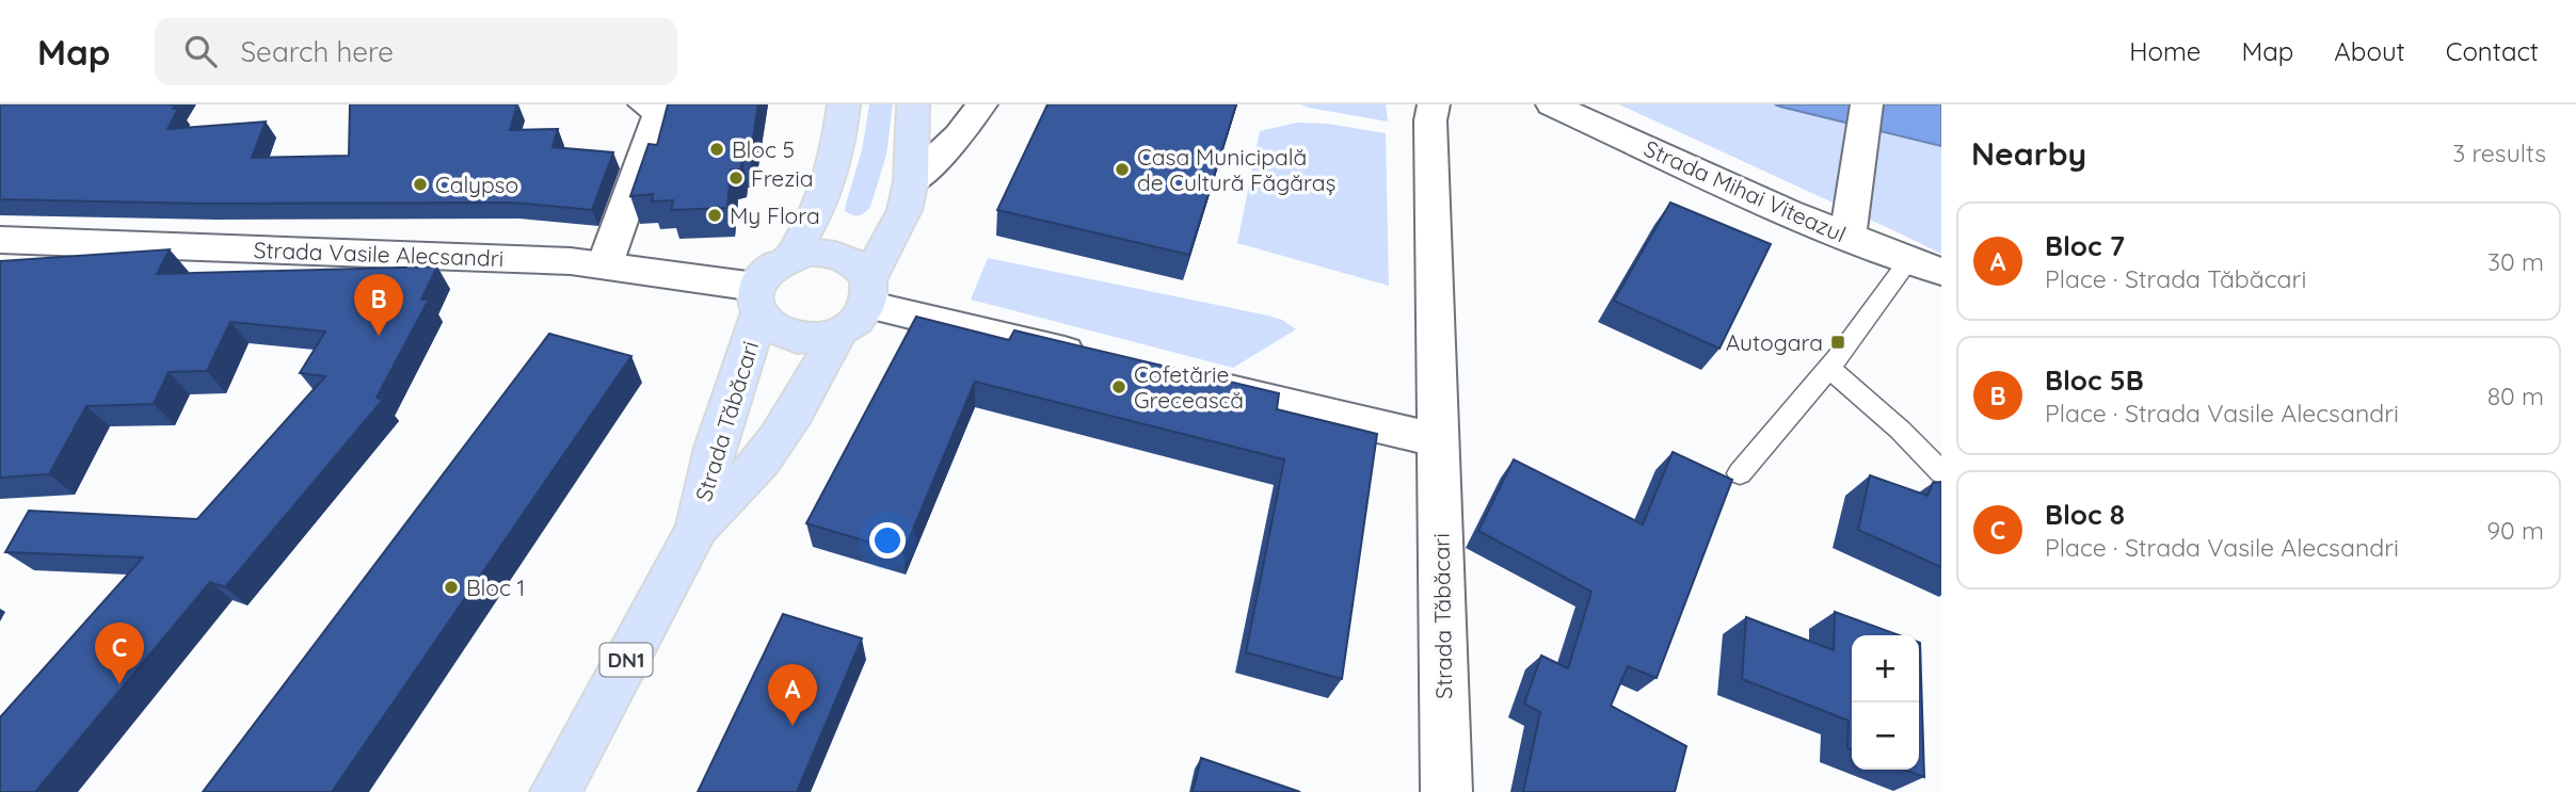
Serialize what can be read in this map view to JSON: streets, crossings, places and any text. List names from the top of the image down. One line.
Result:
{"streets":{"main road":["Strada Mihai Viteazul","Strada Vasile Alecsandri","Strada Tăbăcari","DN1"]},"crossings":[["Strada Vasile Alecsandri","Strada Tăbăcari"],["Strada Vasile Alecsandri","DN1"],["Strada Tăbăcari","DN1"]],"places":{"other":["Bloc 5","Casa Municipală de Cultură Făgăraș","Frezia","Calypso","My Flora","Cofetărie Grecească","Bloc 1"],"transit":["Autogara"]},"page":{"header":"Map","search":"Search here","nav":["Home","Map","About","Contact"],"heading":["Nearby","3 results"],"list":[{"mark":"A","name":"Bloc 7","note":"Place · Strada Tăbăcari","value":"30 m"},{"mark":"B","name":"Bloc 5B","note":"Place · Strada Vasile Alecsandri","value":"80 m"},{"mark":"C","name":"Bloc 8","note":"Place · Strada Vasile Alecsandri","value":"90 m"}],"pins":["B","C","A"],"map_buttons":["+","−"]}}
